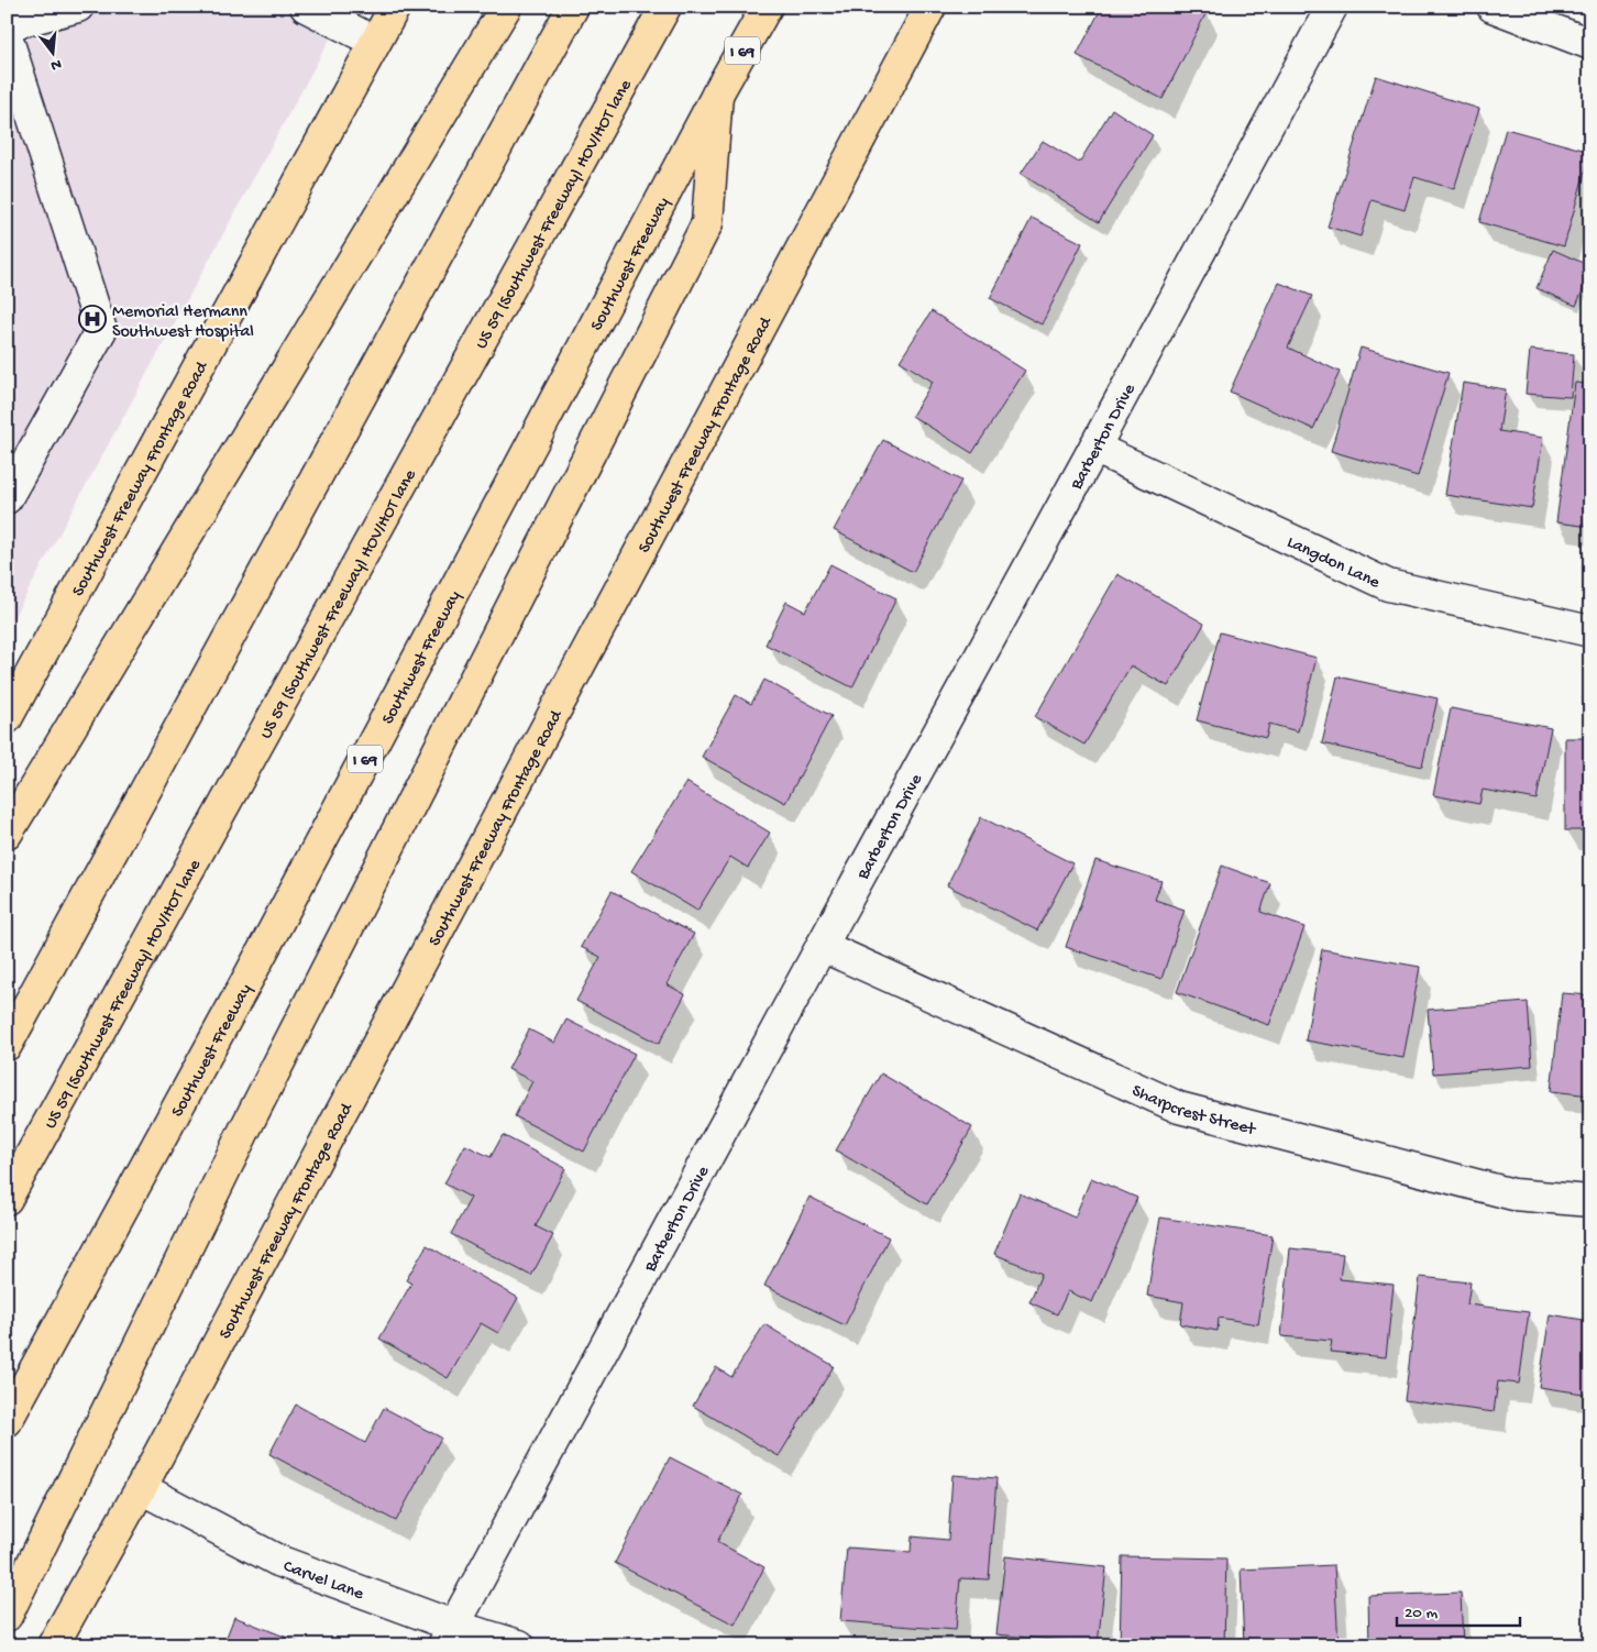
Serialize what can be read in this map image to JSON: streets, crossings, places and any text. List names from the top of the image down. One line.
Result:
{"streets":{"main road":["I 69","US 59 (Southwest Freeway) HOV/HOT lane","Southwest Freeway","Southwest Freeway Frontage Road"],"street":["Barberton Drive","Langdon Lane","Sharpcrest Street","Carvel Lane"]},"crossings":[["Southwest Freeway Frontage Road","Carvel Lane"],["Barberton Drive","Langdon Lane"],["Barberton Drive","Sharpcrest Street"],["Barberton Drive","Carvel Lane"]],"places":{"hospital":["Memorial Hermann Southwest Hospital"]},"scale_bar":"20 m","north":"bottom"}
